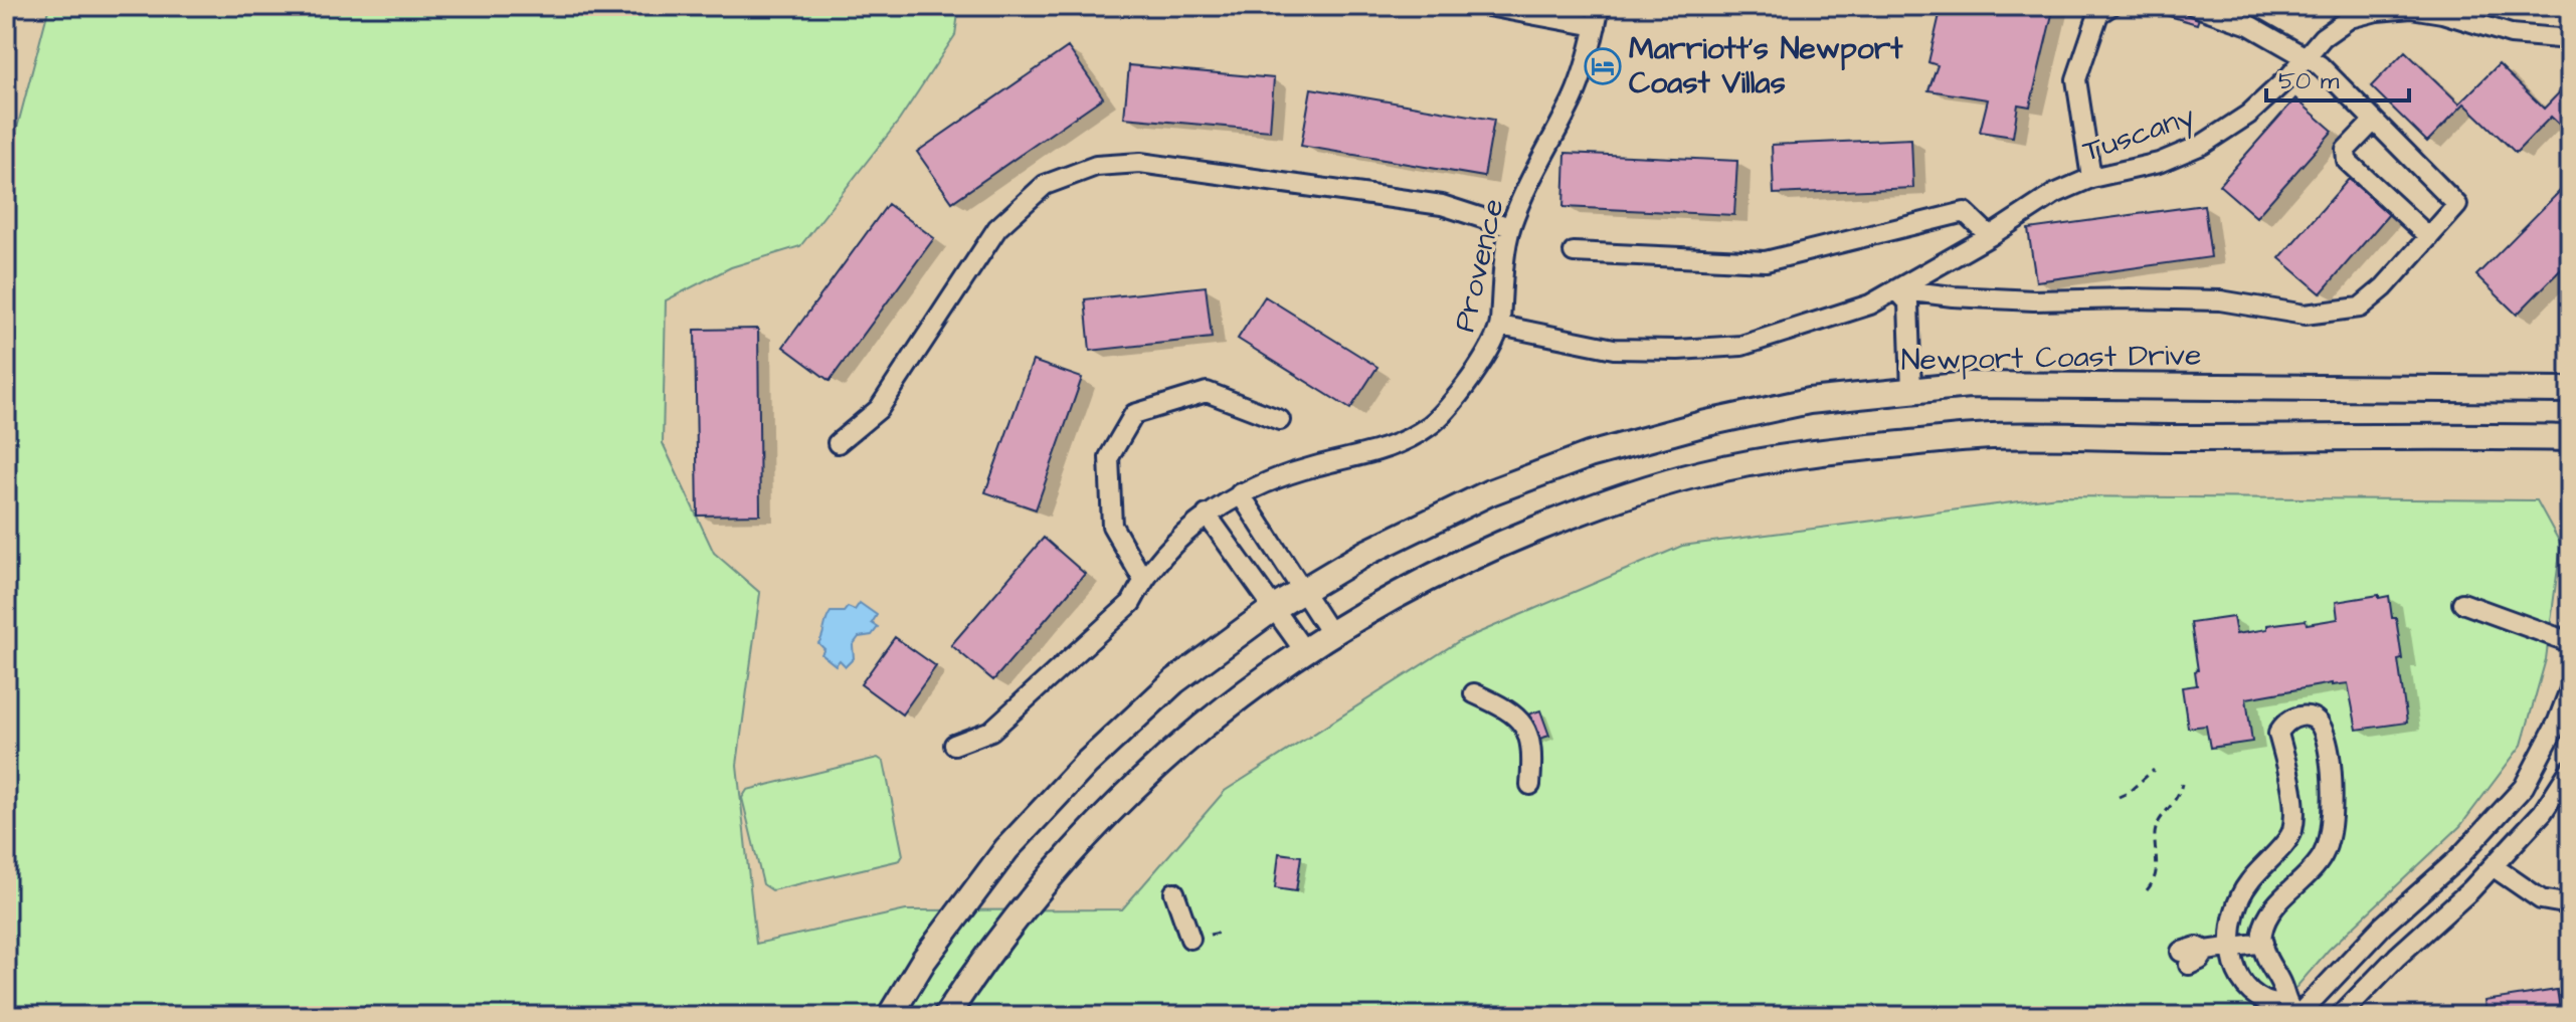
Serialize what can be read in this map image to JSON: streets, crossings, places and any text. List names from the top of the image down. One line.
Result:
{"streets":{"main road":["Newport Coast Drive"],"street":["Tuscany","Provence"]},"crossings":[["Tuscany","Provence"]],"places":{"hotel":["Marriott's Newport Coast Villas"]},"scale_bar":"50 m"}
